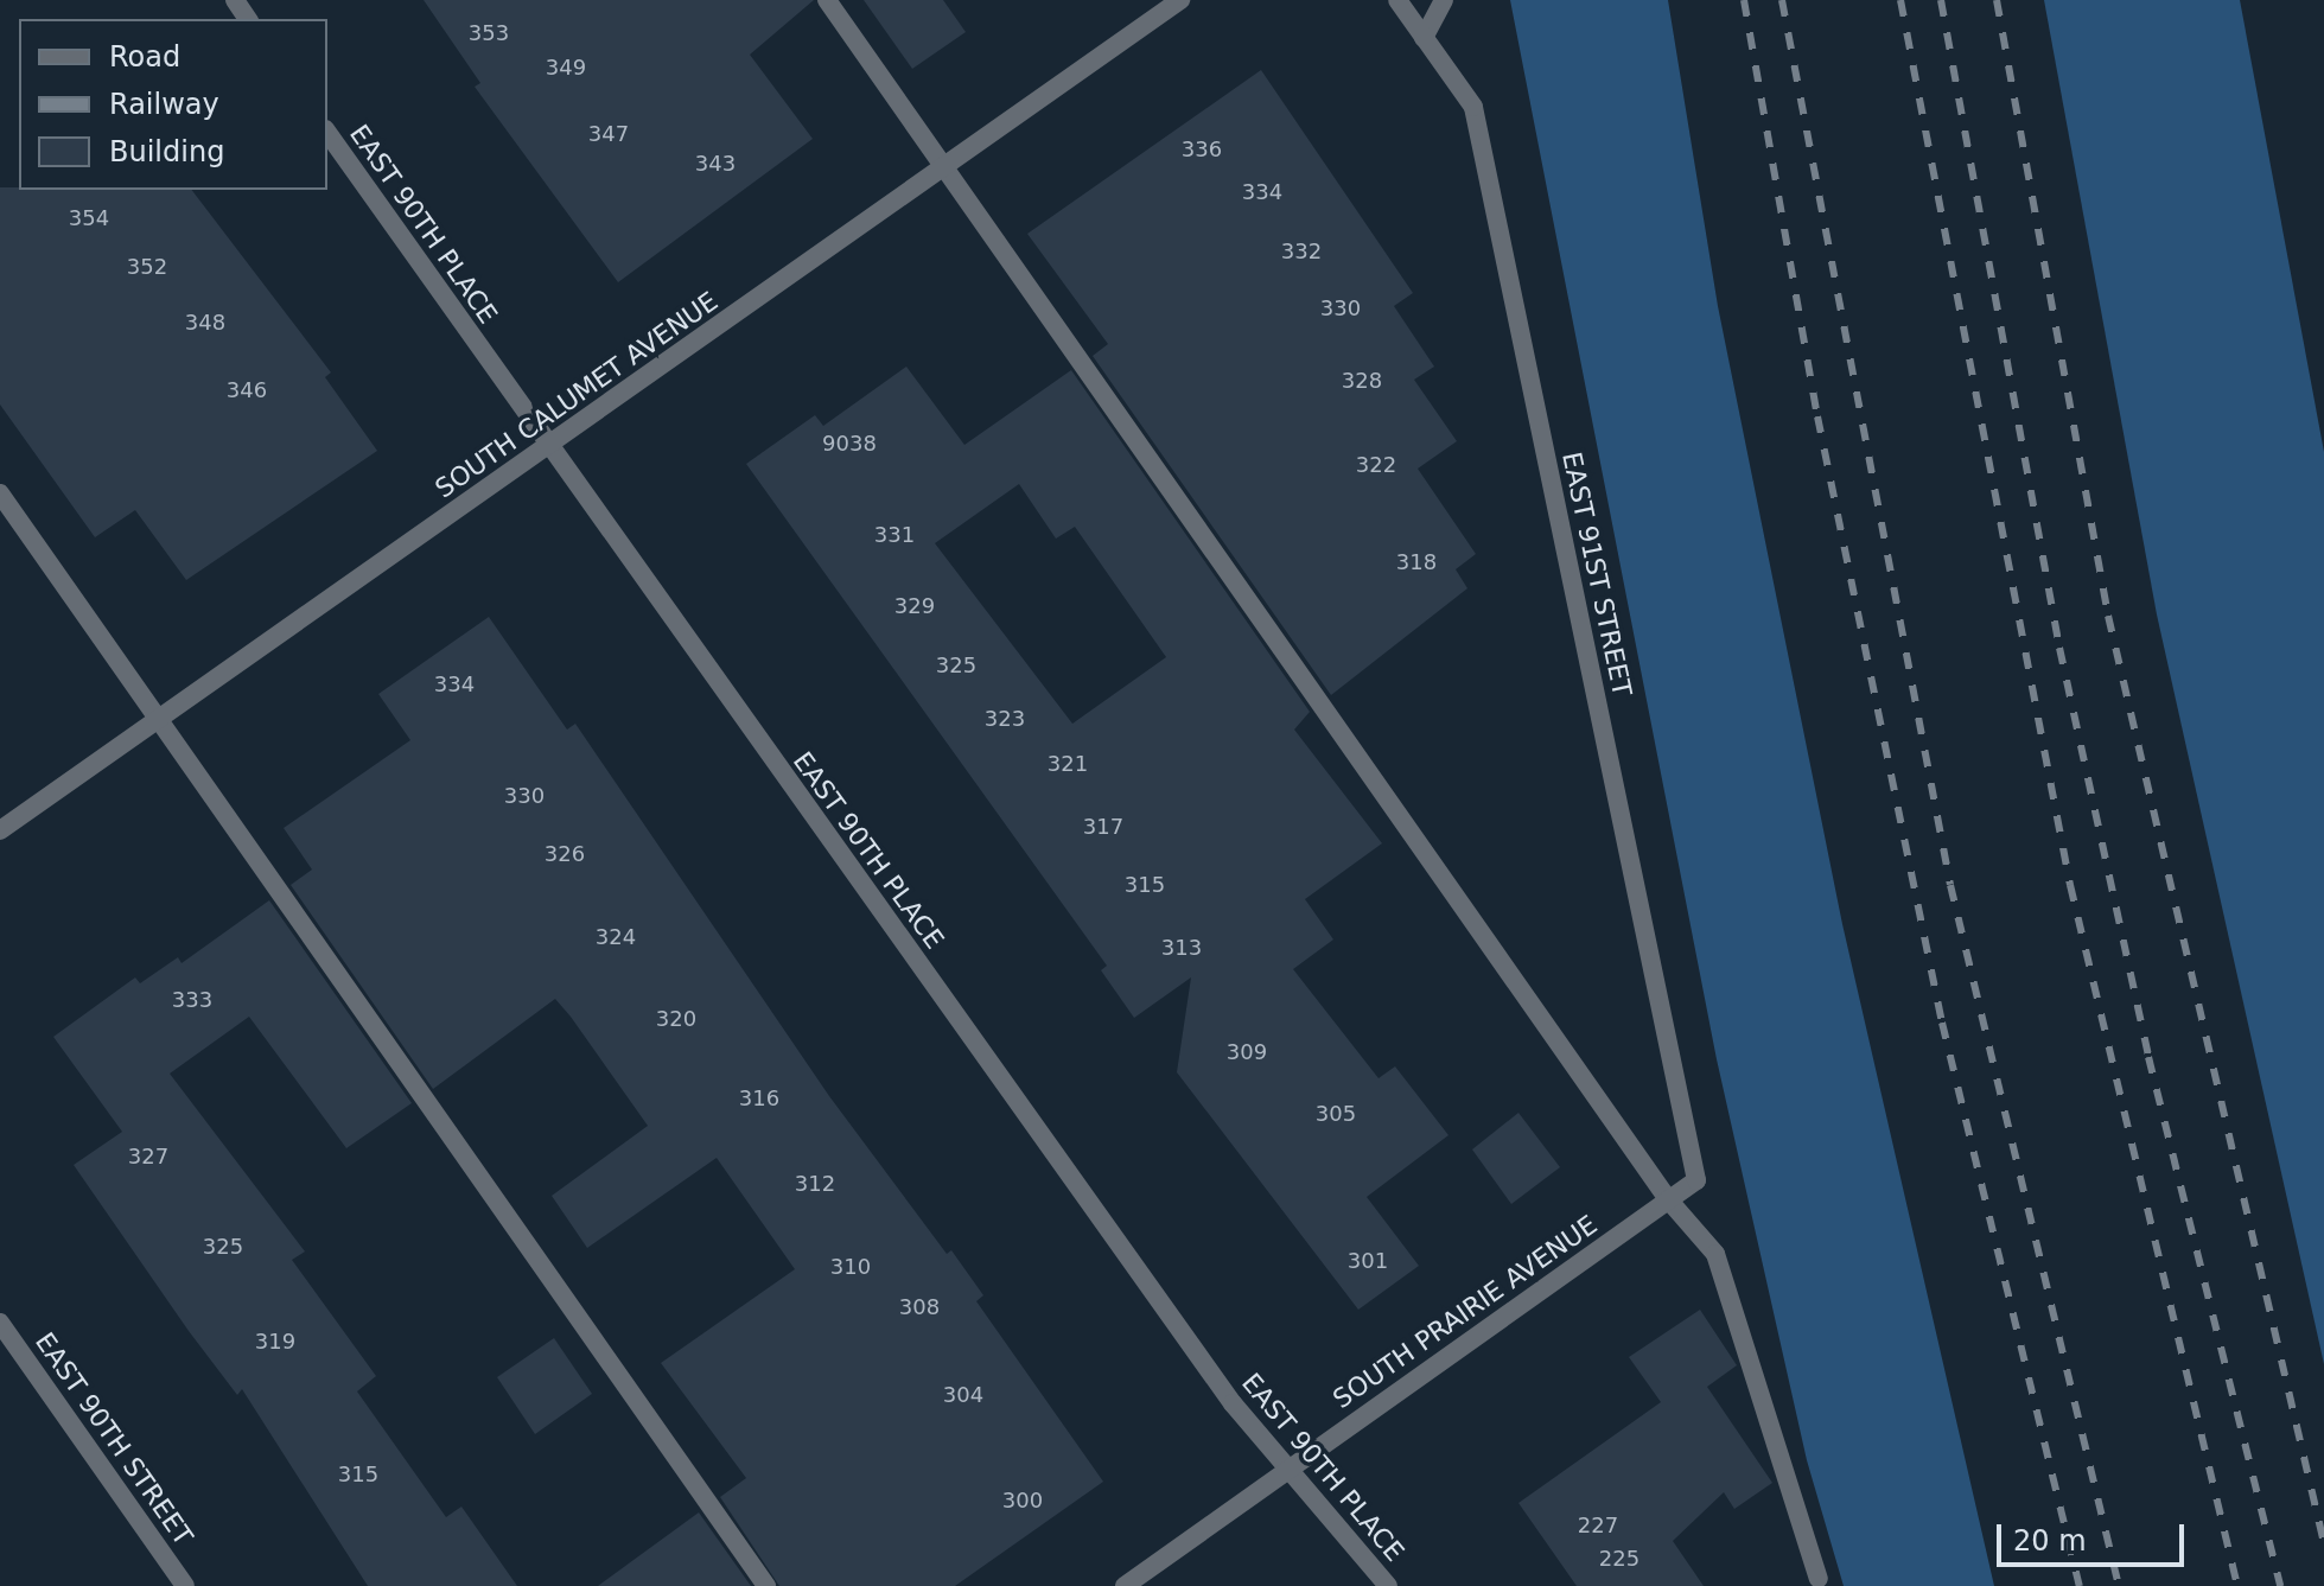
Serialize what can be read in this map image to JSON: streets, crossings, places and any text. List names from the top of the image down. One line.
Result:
{"streets":{"street":["EAST 90TH PLACE","SOUTH CALUMET AVENUE","EAST 91ST STREET","SOUTH PRAIRIE AVENUE","EAST 90TH STREET"]},"crossings":[["EAST 90TH PLACE","SOUTH CALUMET AVENUE"],["EAST 90TH PLACE","SOUTH PRAIRIE AVENUE"],["EAST 91ST STREET","SOUTH PRAIRIE AVENUE"]],"house_numbers":["353","349","347","336","343","334","354","332","352","330","348","328","346","9038","322","331","318","329","325","334","323","321","330","317","326","315","324","313","333","320","309","316","305","327","312","325","301","310","308","319","304","315","300","227","225"],"legend":["Road","Railway","Building"],"scale_bar":"20 m"}
